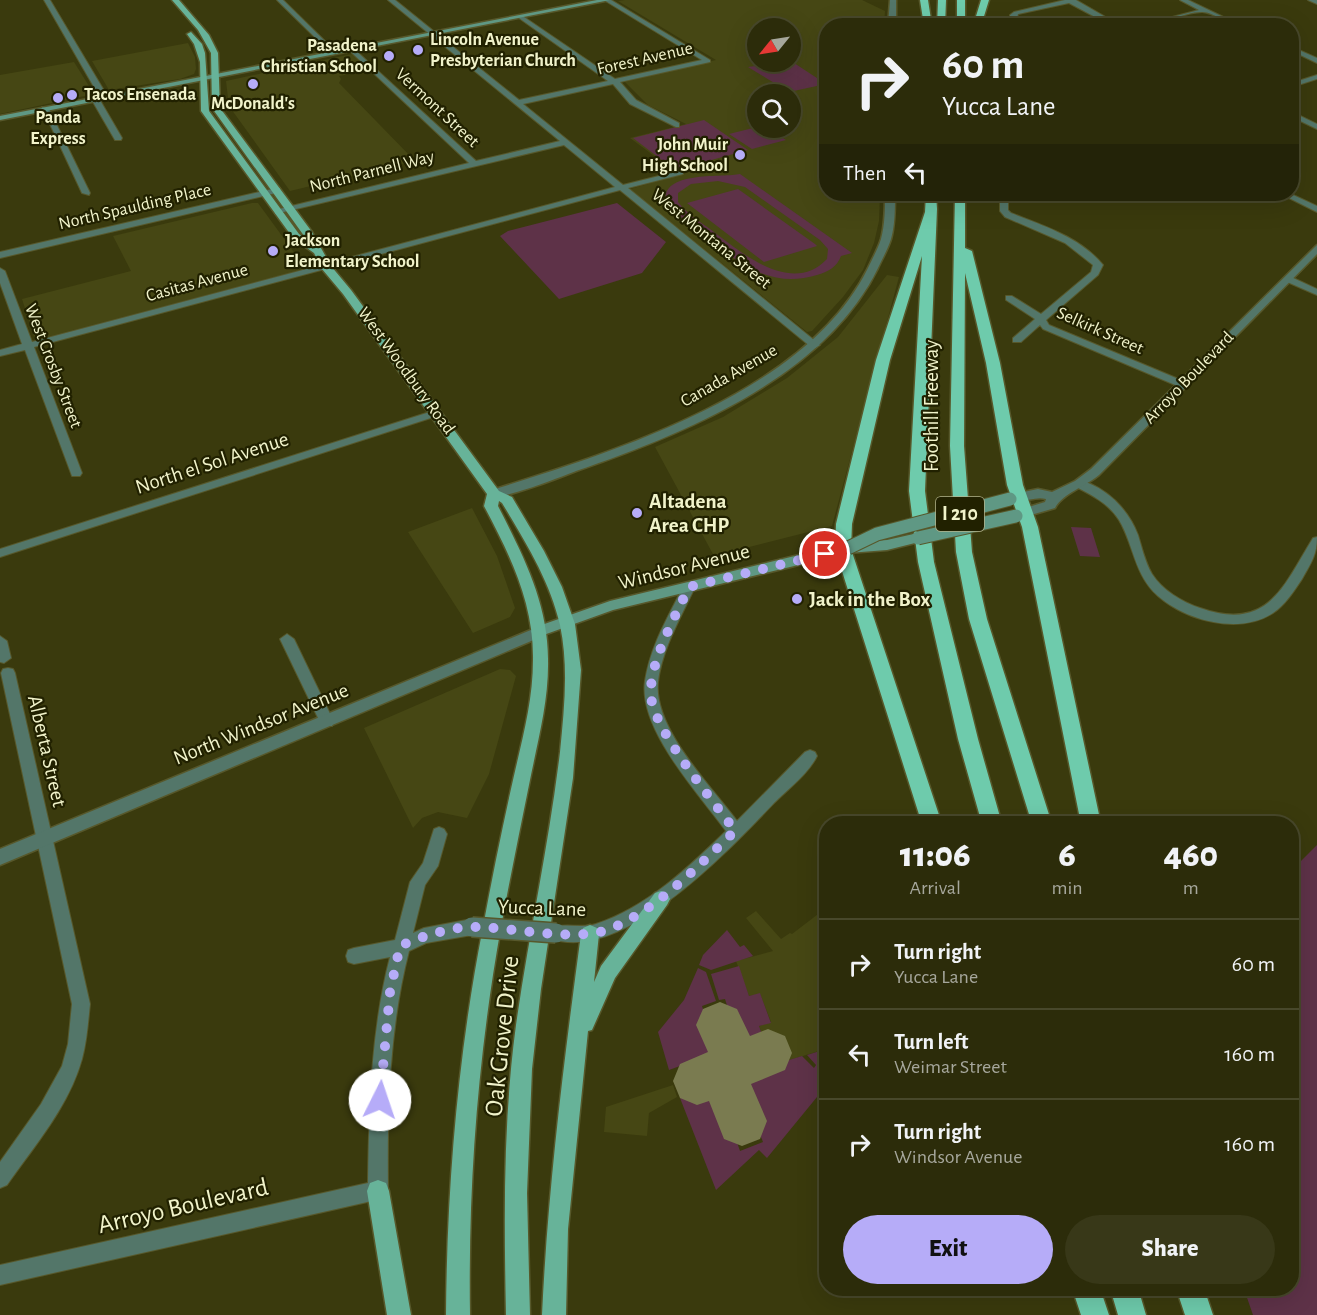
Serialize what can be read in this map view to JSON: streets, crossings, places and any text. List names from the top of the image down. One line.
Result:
{"streets":{"highway":["Foothill Freeway","I 210"],"main road":["West Woodbury Road","Arroyo Boulevard","Windsor Avenue","Oak Grove Drive"],"street":["Forest Avenue","Vermont Street","North Parnell Way","North Spaulding Place","West Montana Street","Casitas Avenue","Selkirk Street","West Crosby Street","Canada Avenue","North el Sol Avenue","North Windsor Avenue","Alberta Street","Yucca Lane"]},"crossings":[["Forest Avenue","West Montana Street"],["Vermont Street","North Parnell Way"],["North Parnell Way","West Montana Street"],["North Parnell Way","West Woodbury Road"],["North Spaulding Place","West Woodbury Road"],["West Montana Street","Casitas Avenue"],["West Montana Street","Canada Avenue"],["Casitas Avenue","West Crosby Street"],["Casitas Avenue","West Woodbury Road"],["Selkirk Street","Arroyo Boulevard"],["West Woodbury Road","Canada Avenue"],["West Woodbury Road","North el Sol Avenue"],["West Woodbury Road","Windsor Avenue"],["West Woodbury Road","North Windsor Avenue"],["West Woodbury Road","Oak Grove Drive"],["Arroyo Boulevard","Windsor Avenue"],["Windsor Avenue","North Windsor Avenue"],["Windsor Avenue","Oak Grove Drive"],["North Windsor Avenue","Alberta Street"],["North Windsor Avenue","Oak Grove Drive"]],"places":["Lincoln Avenue Presbyterian Church","Pasadena Christian School","McDonald's","Tacos Ensenada","Panda Express","John Muir High School","Jackson Elementary School","Altadena Area CHP","Jack in the Box"],"north":"bottom left","page":{"turn":["60 m","Yucca Lane"],"then":"Then","eta":["11:06","Arrival","6","min","460","m"],"list":[{"name":"Turn right","note":"Yucca Lane","value":"60 m"},{"name":"Turn left","note":"Weimar Street","value":"160 m"},{"name":"Turn right","note":"Windsor Avenue","value":"160 m"}],"buttons":["Exit","Share"]}}
